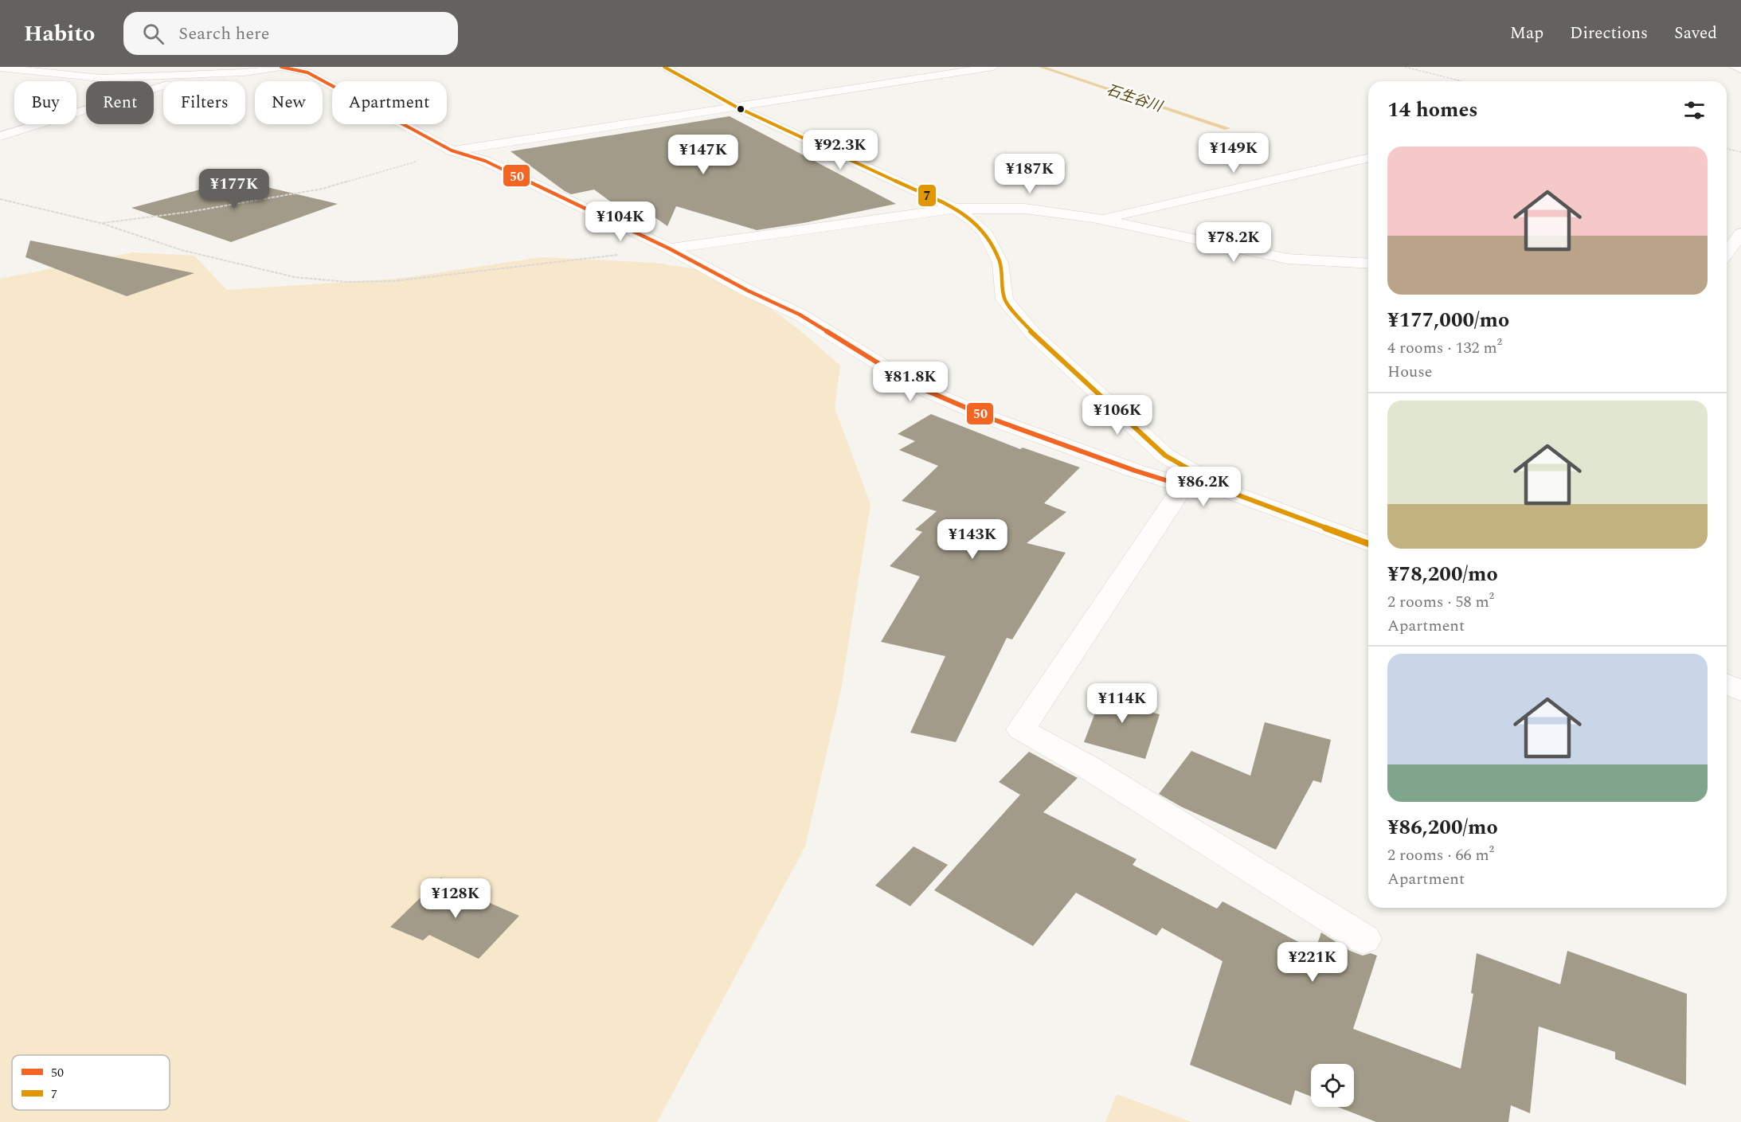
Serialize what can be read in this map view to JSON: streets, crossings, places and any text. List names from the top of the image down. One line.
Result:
{"water":["石生谷川"],"lines":["transit line 50","transit line 7"],"legend":["50","7"],"page":{"header":"Habito","search":"Search here","nav":["Map","Directions","Saved"],"chip":["Buy","Rent","Filters","New","Apartment"],"heading":"14 homes","price":["¥92.3K","¥149K","¥147K","¥187K","¥177K","¥104K","¥78.2K","¥81.8K","¥106K","¥86.2K","¥143K","¥114K","¥128K","¥221K"],"list":[{"name":"¥177,000/mo","note":"4 rooms · 132 m² · House"},{"name":"¥78,200/mo","note":"2 rooms · 58 m² · Apartment"},{"name":"¥86,200/mo","note":"2 rooms · 66 m² · Apartment"}]}}
